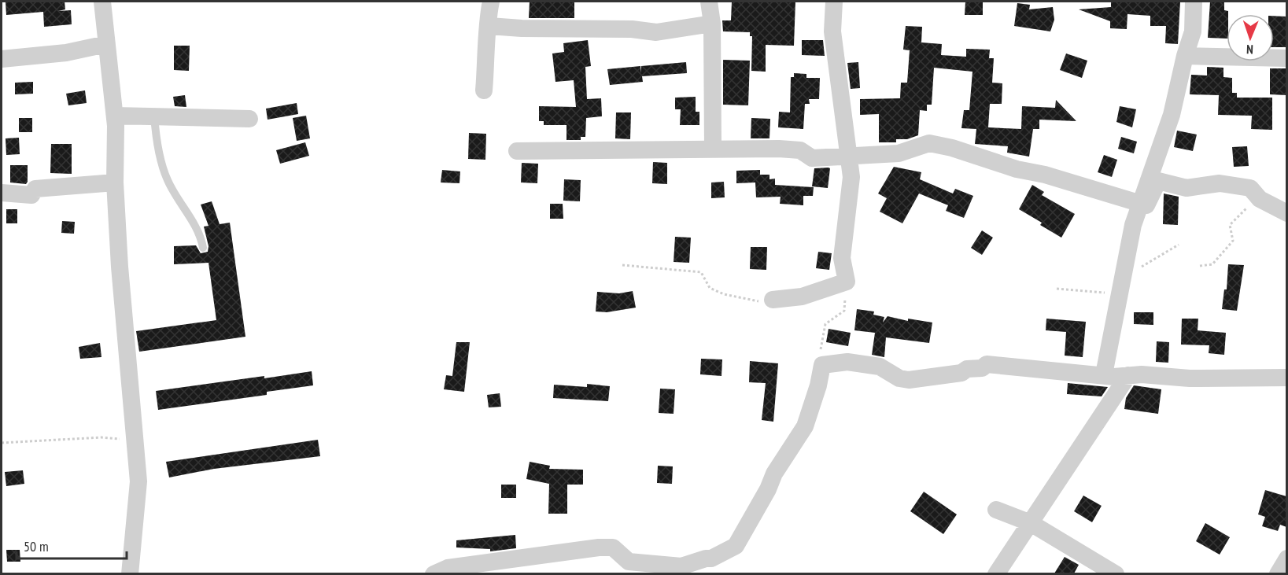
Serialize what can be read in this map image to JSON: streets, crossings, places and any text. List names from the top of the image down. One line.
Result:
{"scale_bar":"50 m","north":"bottom"}
